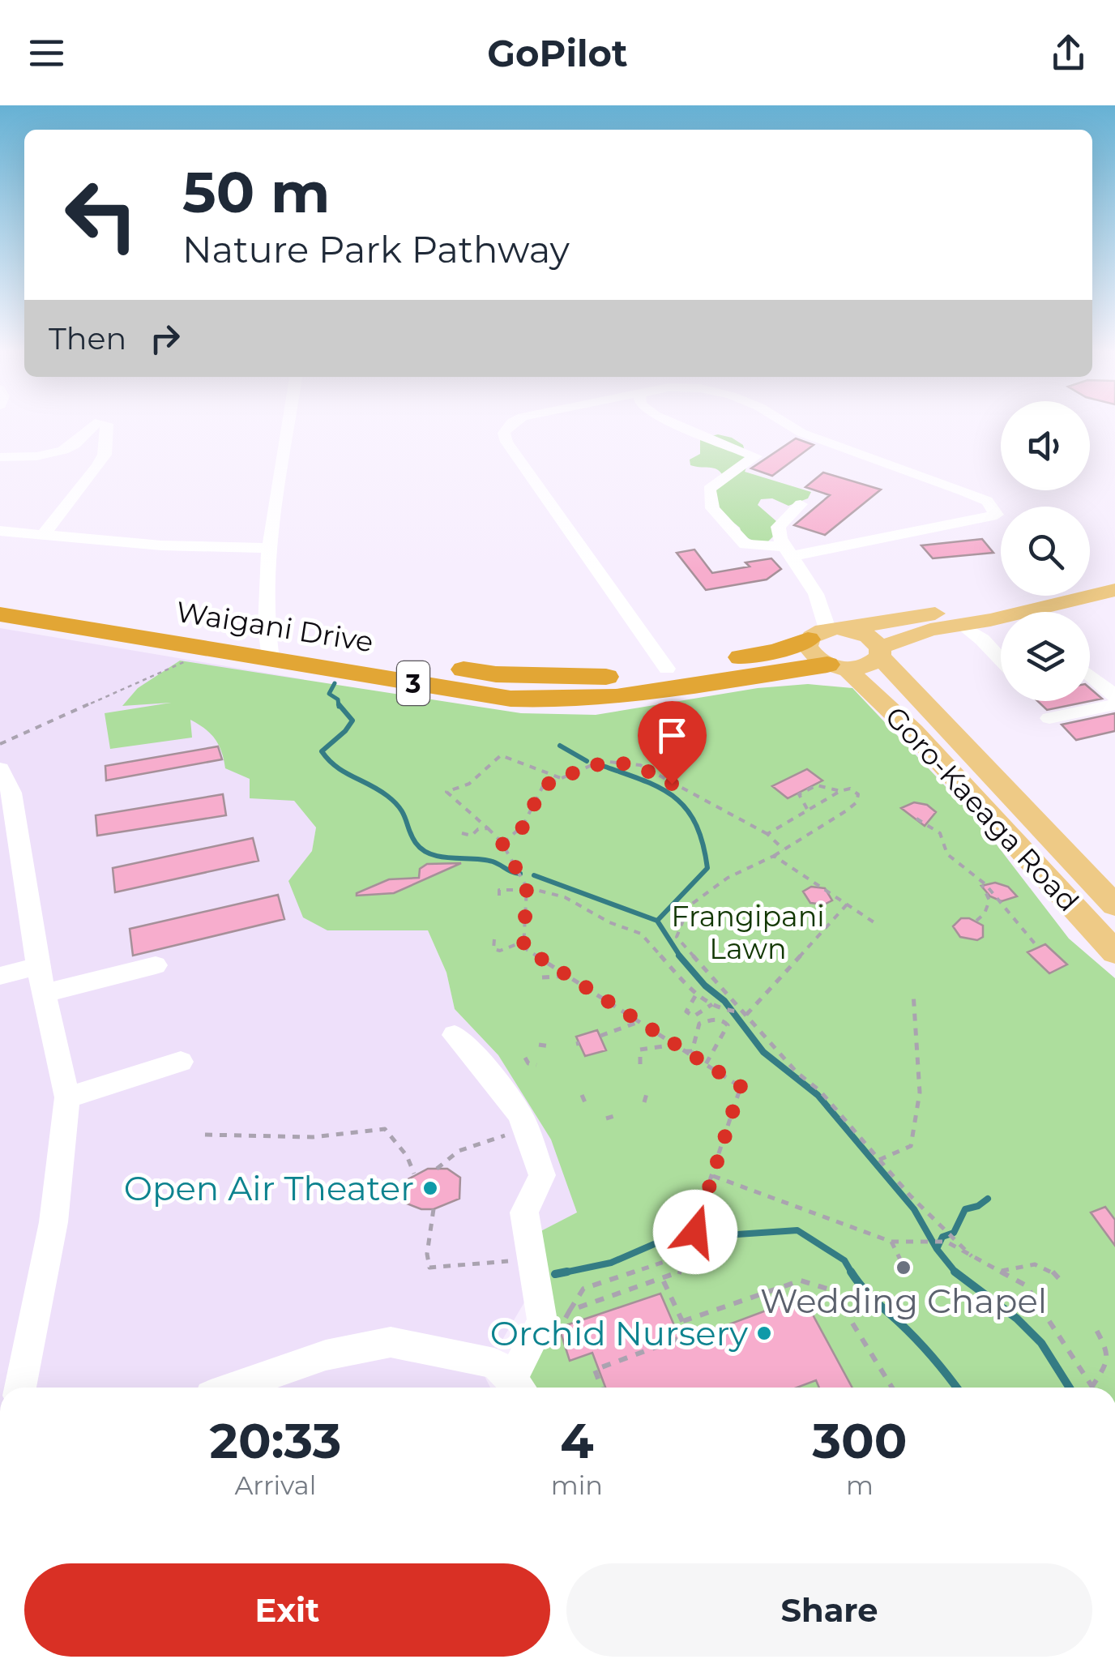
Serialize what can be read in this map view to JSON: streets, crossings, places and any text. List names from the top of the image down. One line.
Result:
{"streets":{"highway":["Waigani Drive","3"],"main road":["Goro-Kaeaga Road"]},"crossings":[["Waigani Drive","Goro-Kaeaga Road"]],"parks":["Frangipani Lawn"],"places":["Open Air Theater","Wedding Chapel","Orchid Nursery"],"page":{"header":"GoPilot","turn":["50 m","Nature Park Pathway"],"then":"Then","eta":["20:33","Arrival","4","min","300","m"],"buttons":["Exit","Share"]}}
